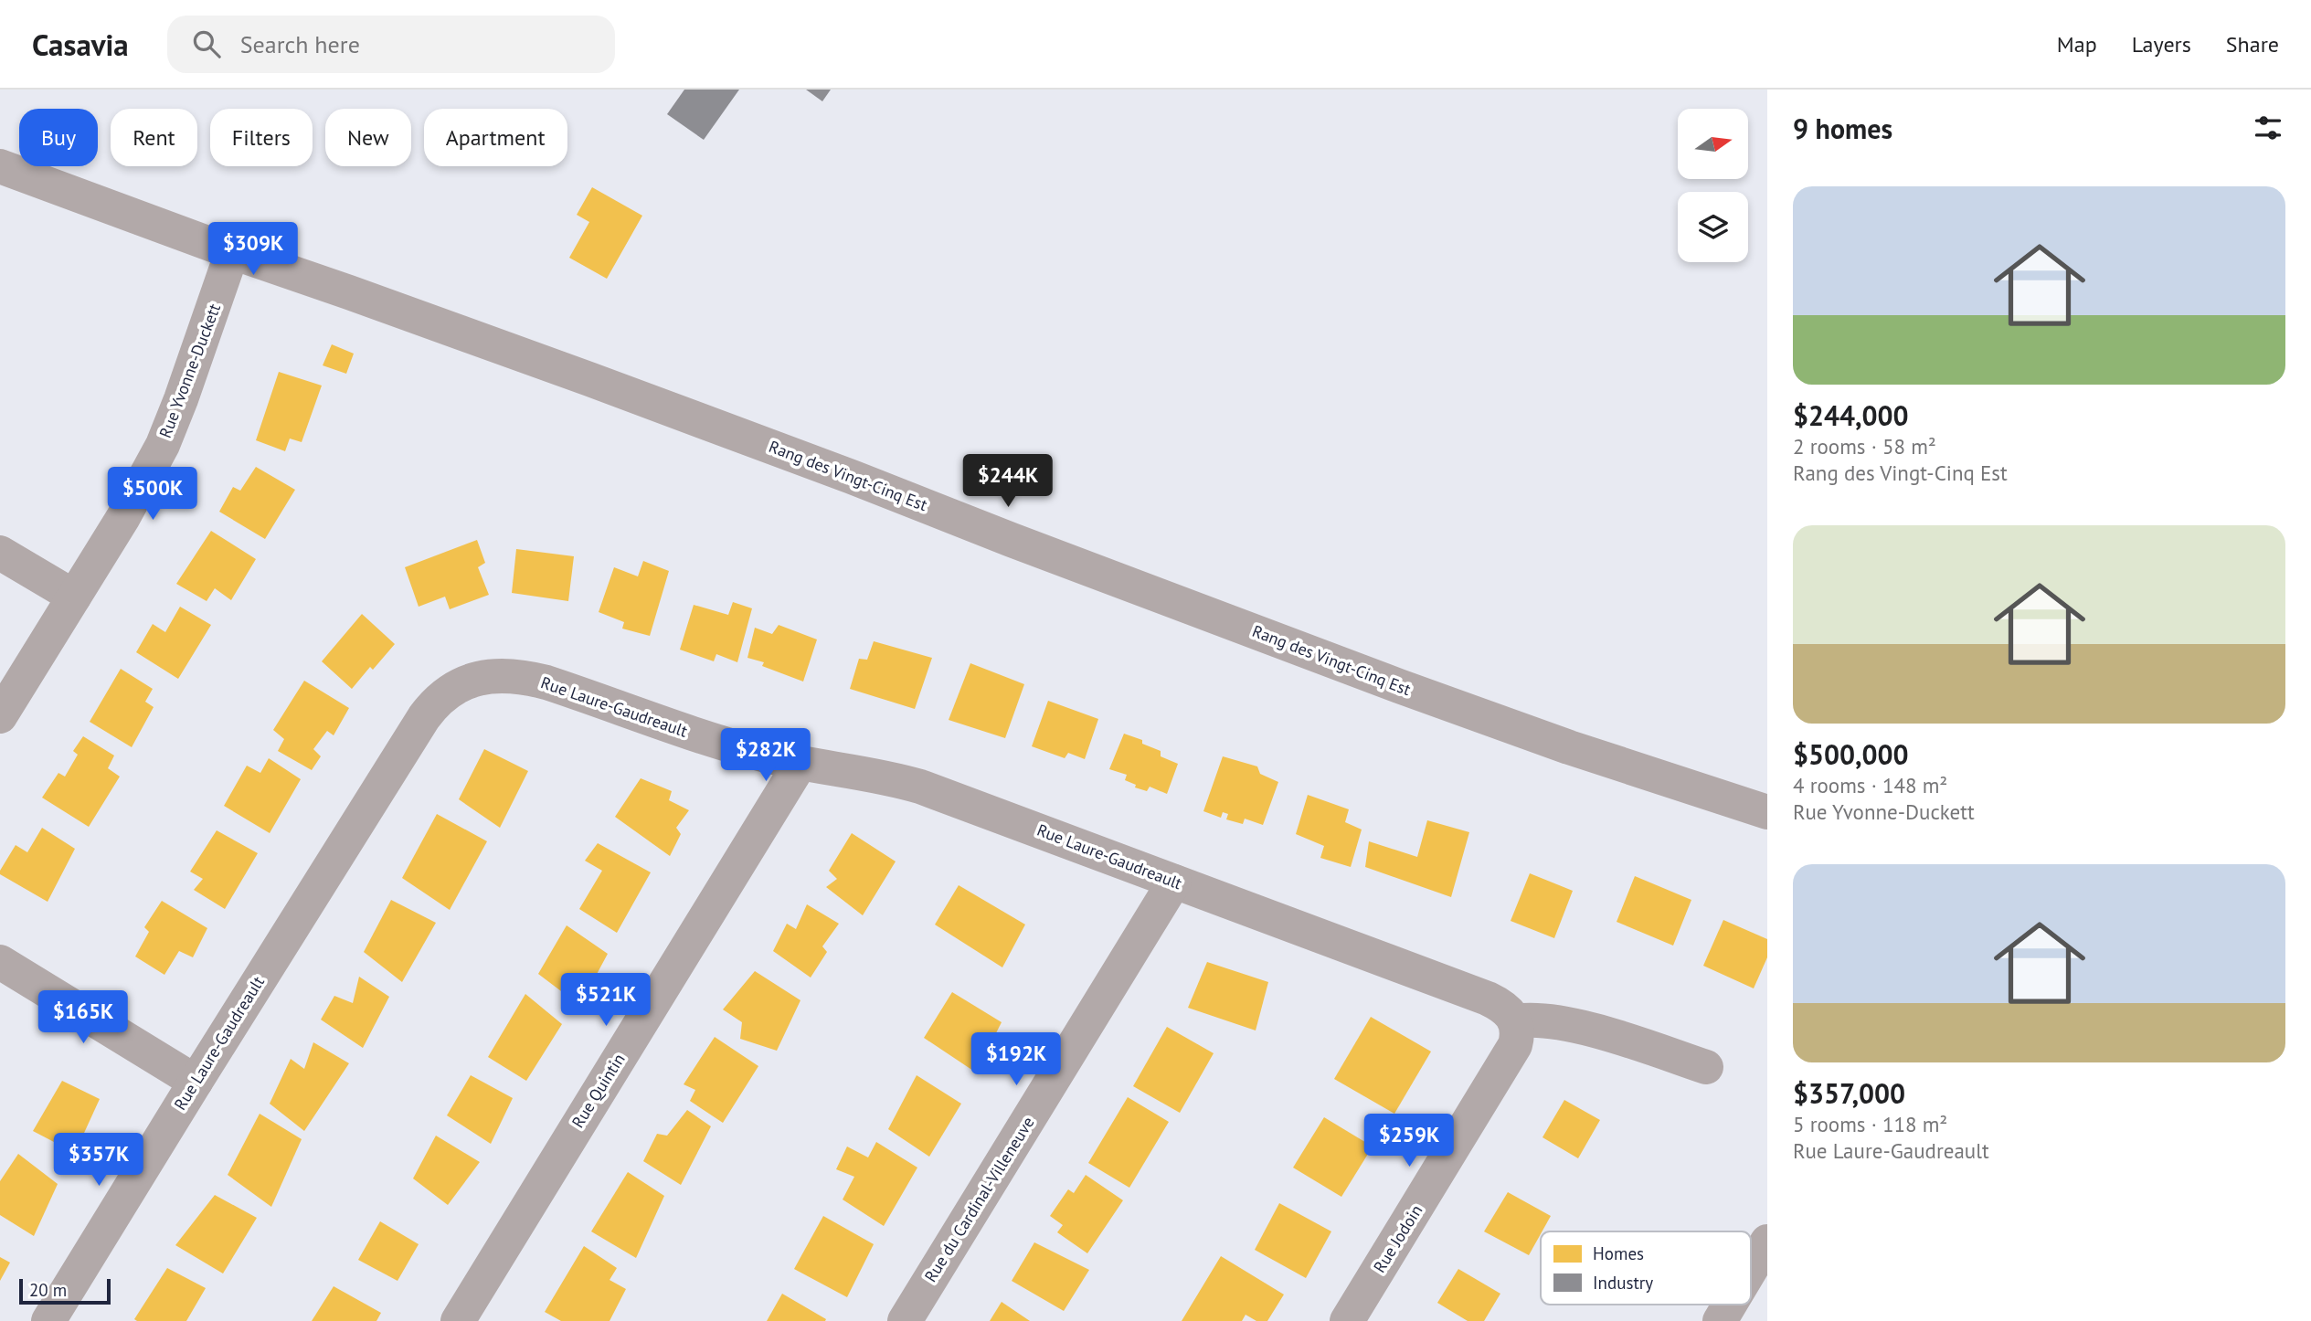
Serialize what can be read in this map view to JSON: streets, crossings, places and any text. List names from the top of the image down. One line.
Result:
{"streets":{"street":["Rue Yvonne-Duckett","Rang des Vingt-Cinq Est","Rue Laure-Gaudreault","Rue Quintin","Rue du Cardinal-Villeneuve","Rue Jodoin"]},"crossings":[["Rue Yvonne-Duckett","Rang des Vingt-Cinq Est"],["Rue Laure-Gaudreault","Rue Quintin"],["Rue Laure-Gaudreault","Rue du Cardinal-Villeneuve"],["Rue Laure-Gaudreault","Rue Jodoin"]],"legend":["Homes","Industry"],"scale_bar":"20 m","north":"right","page":{"header":"Casavia","search":"Search here","nav":["Map","Layers","Share"],"heading":"9 homes","chip":["Buy","Rent","Filters","New","Apartment"],"list":[{"name":"$244,000","note":"2 rooms · 58 m² · Rang des Vingt-Cinq Est"},{"name":"$500,000","note":"4 rooms · 148 m² · Rue Yvonne-Duckett"},{"name":"$357,000","note":"5 rooms · 118 m² · Rue Laure-Gaudreault"}],"price":["$309K","$244K","$500K","$282K","$521K","$165K","$192K","$259K","$357K"],"scale":"20 m"}}
